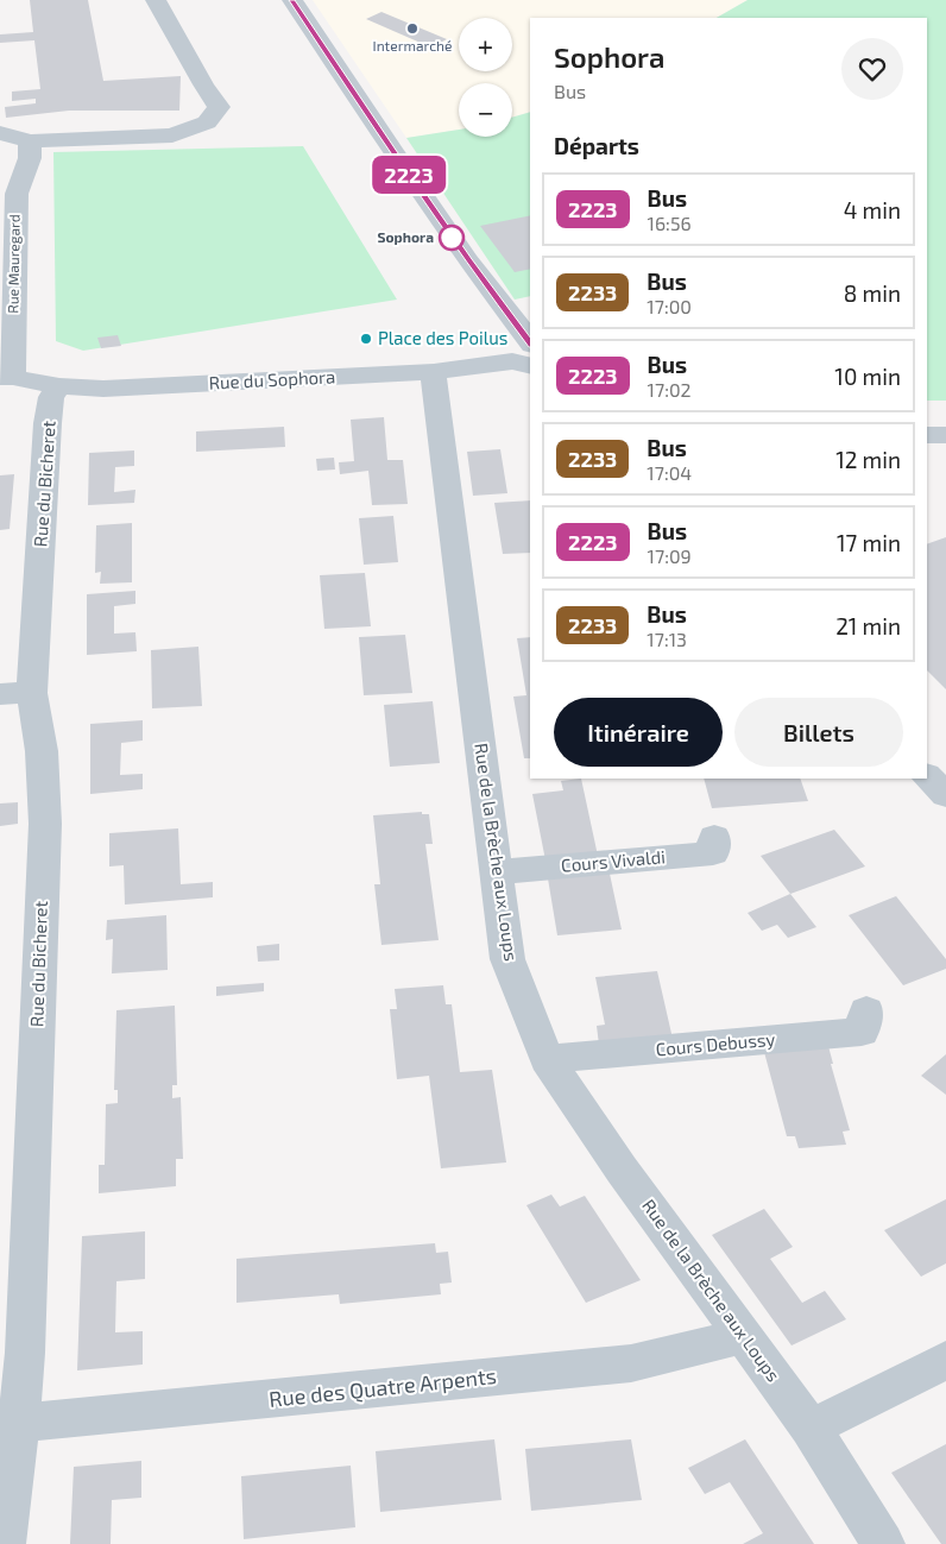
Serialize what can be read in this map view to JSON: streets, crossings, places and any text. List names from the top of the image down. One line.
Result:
{"streets":{"street":["Rue Mauregard","Rue du Sophora","Rue du Bicheret","Rue de la Brèche aux Loups","Cours Vivaldi","Cours Debussy","Rue des Quatre Arpents"]},"crossings":[["Rue Mauregard","Rue du Sophora"],["Rue du Sophora","Rue du Bicheret"],["Rue du Sophora","Rue de la Brèche aux Loups"],["Rue du Bicheret","Rue des Quatre Arpents"],["Rue de la Brèche aux Loups","Cours Vivaldi"],["Rue de la Brèche aux Loups","Cours Debussy"],["Rue de la Brèche aux Loups","Rue des Quatre Arpents"]],"places":["Intermarché","Sophora","Place des Poilus"],"lines":["bus line 2223"],"page":{"on_map":"2223","map_buttons":["+","−"],"heading":[["Sophora","Bus"],"Départs"],"list":[{"mark":"2223","name":"Bus","note":"16:56","value":"4 min"},{"mark":"2233","name":"Bus","note":"17:00","value":"8 min"},{"mark":"2223","name":"Bus","note":"17:02","value":"10 min"},{"mark":"2233","name":"Bus","note":"17:04","value":"12 min"},{"mark":"2223","name":"Bus","note":"17:09","value":"17 min"},{"mark":"2233","name":"Bus","note":"17:13","value":"21 min"}],"buttons":["Itinéraire","Billets"]}}
